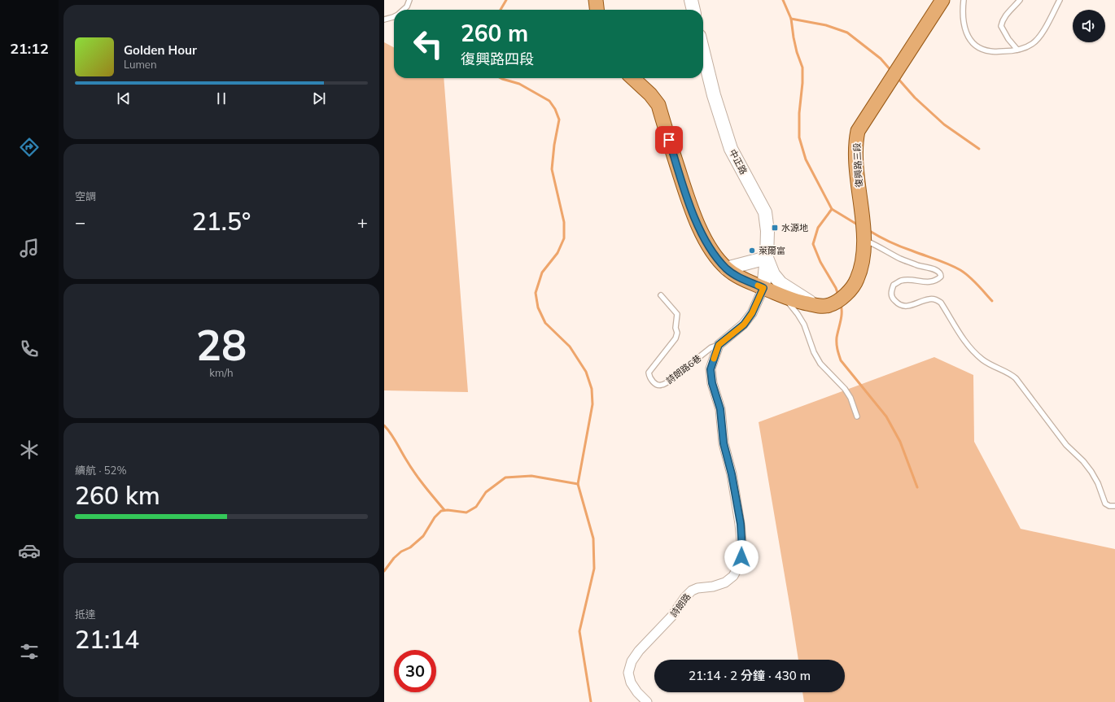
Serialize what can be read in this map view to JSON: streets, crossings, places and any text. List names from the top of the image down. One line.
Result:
{"streets":{"main road":["復興路三段"],"street":["中正路","詩朗路"],"lane":["詩朗路6巷"]},"crossings":[["詩朗路6巷","詩朗路"]],"places":{"transit":["水源地"],"other":["萊爾富"]},"page":{"tabs":"21:12","turn":["260 m","復興路四段"],"song":["Golden Hour","Lumen"],"tile":["空調",["28","km/h"],["續航 · 52%","260 km"],["抵達","21:14"]],"heat":["−","21.5°","+"],"limit":"30","trip":"21:14 · 2 分鐘 · 430 m"}}
